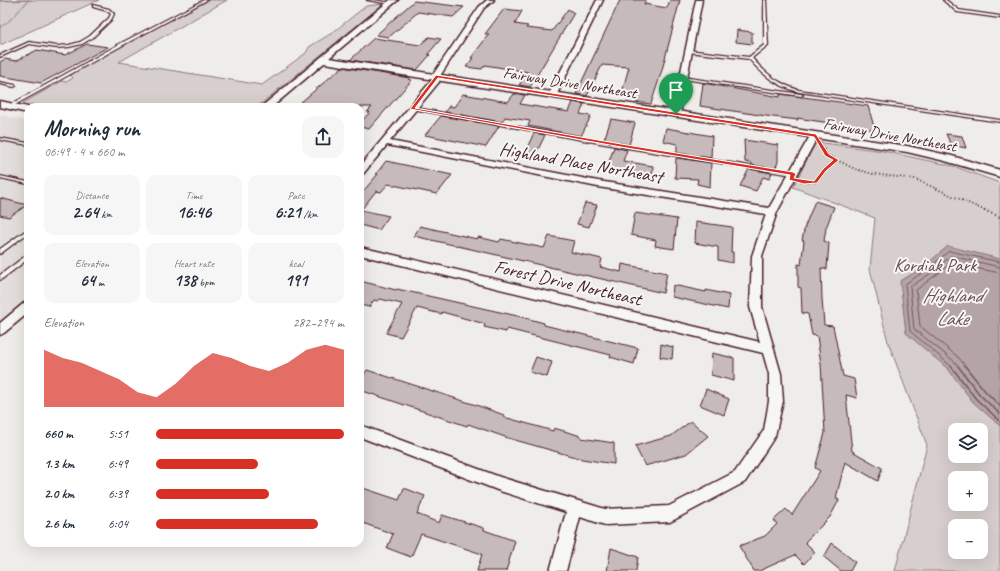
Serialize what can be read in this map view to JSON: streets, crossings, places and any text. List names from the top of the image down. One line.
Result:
{"streets":{"street":["Fairway Drive Northeast","Highland Place Northeast","Forest Drive Northeast"]},"water":["Highland Lake"],"parks":["Kordiak Park"],"page":{"heading":["Morning run","06:49 · 4 × 660 m"],"stats":[["Distance","2.64 km"],["Time","16:46"],["Pace","6:21 /km"],["Elevation","64 m"],["Heart rate","138 bpm"],["kcal","191"]],"chart":["Elevation","282–294 m"],"list":[{"name":"660 m","note":"5:51"},{"name":"1.3 km","note":"6:49"},{"name":"2.0 km","note":"6:39"},{"name":"2.6 km","note":"6:04"}],"map_buttons":["+","−"]}}
